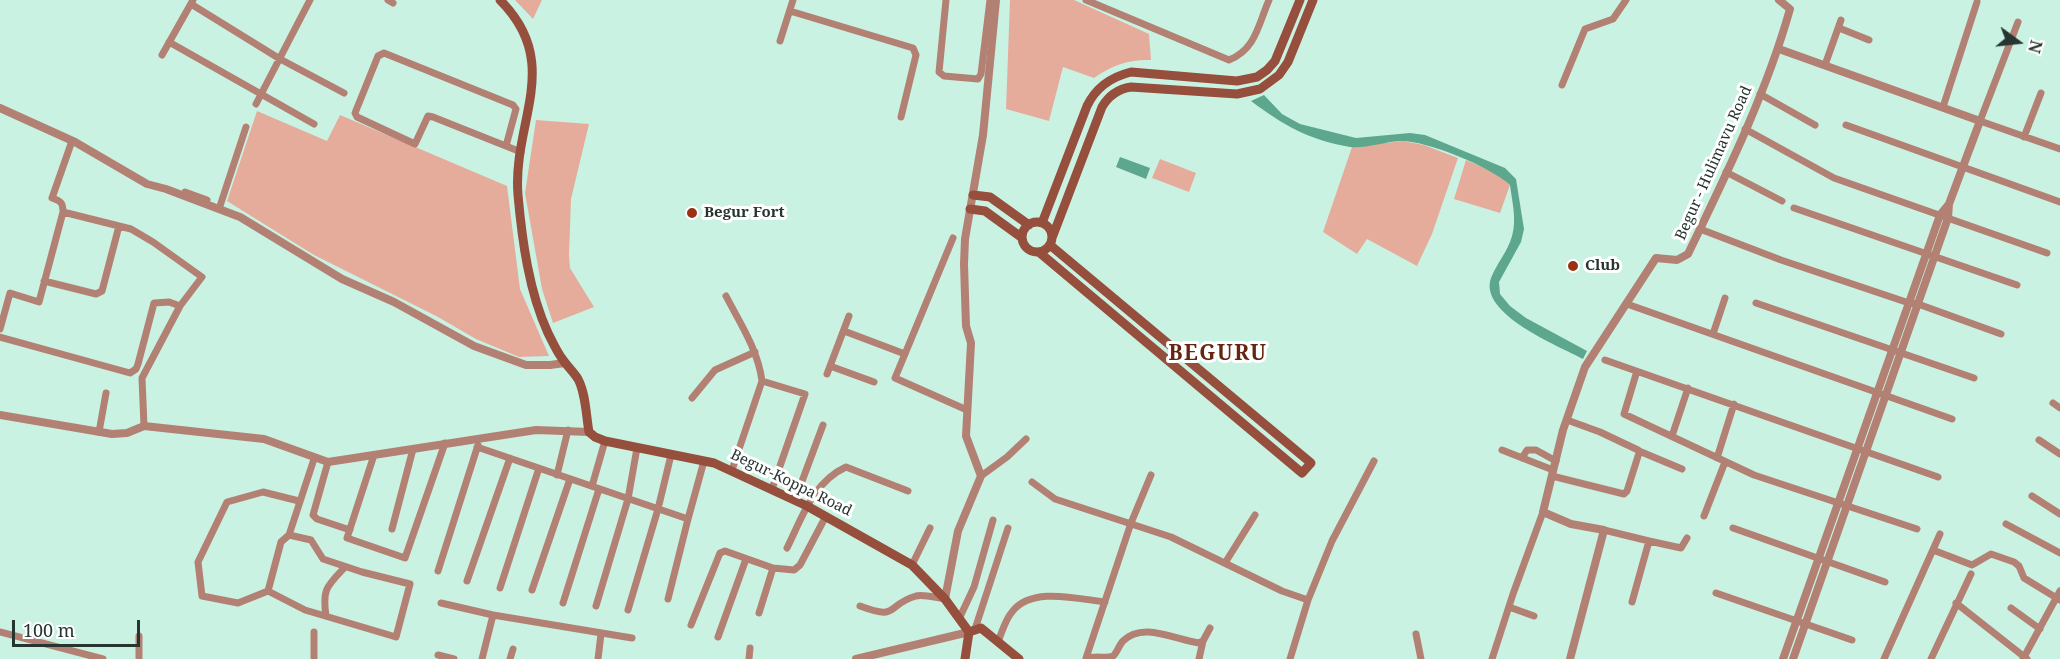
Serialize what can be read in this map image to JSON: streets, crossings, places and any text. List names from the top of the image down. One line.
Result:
{"streets":{"main road":["Begur-Koppa Road"],"street":["Begur - Hulimavu Road"]},"districts":["BEGURU"],"places":["Begur Fort","Club"],"scale_bar":"100 m","north":"right"}
